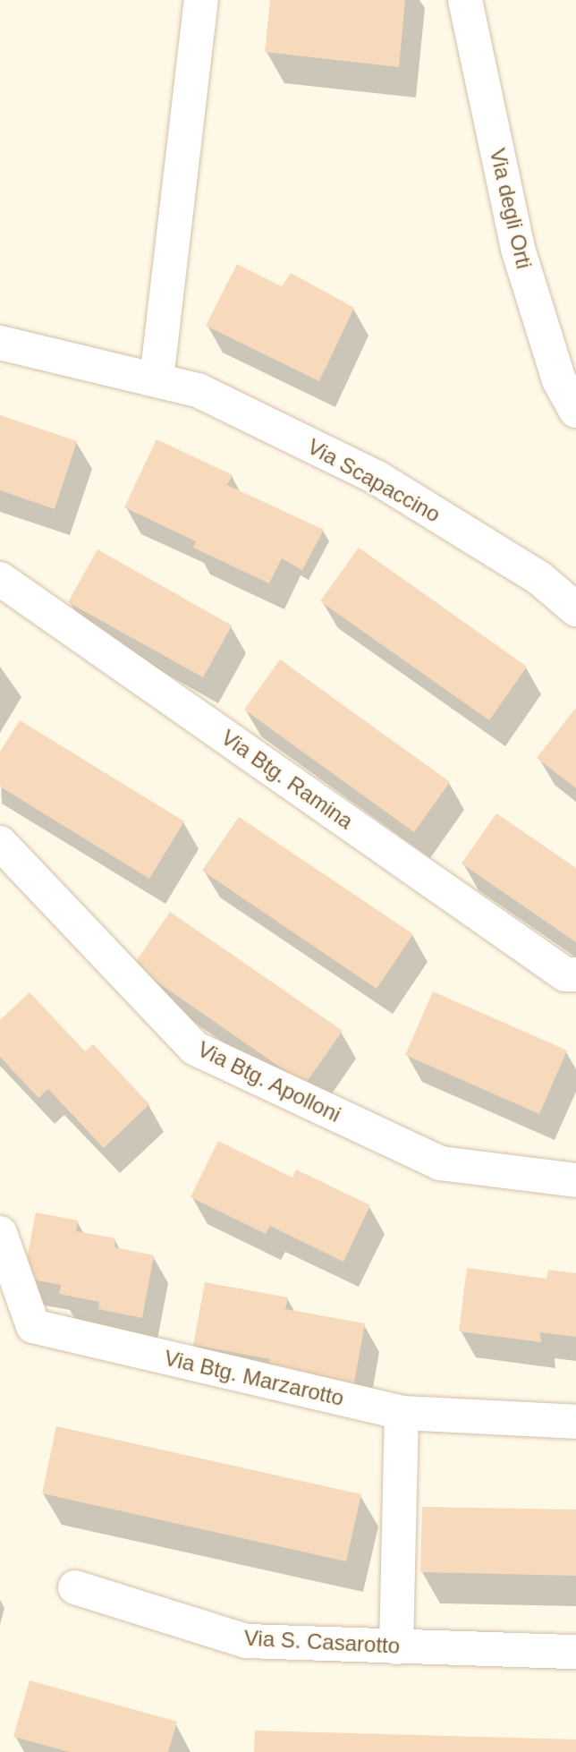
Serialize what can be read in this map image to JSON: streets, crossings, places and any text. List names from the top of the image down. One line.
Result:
{"streets":{"street":["Via degli Orti","Via Scapaccino","Via Btg. Ramina","Via Btg. Apolloni","Via Btg. Marzarotto","Via S. Casarotto"]}}
